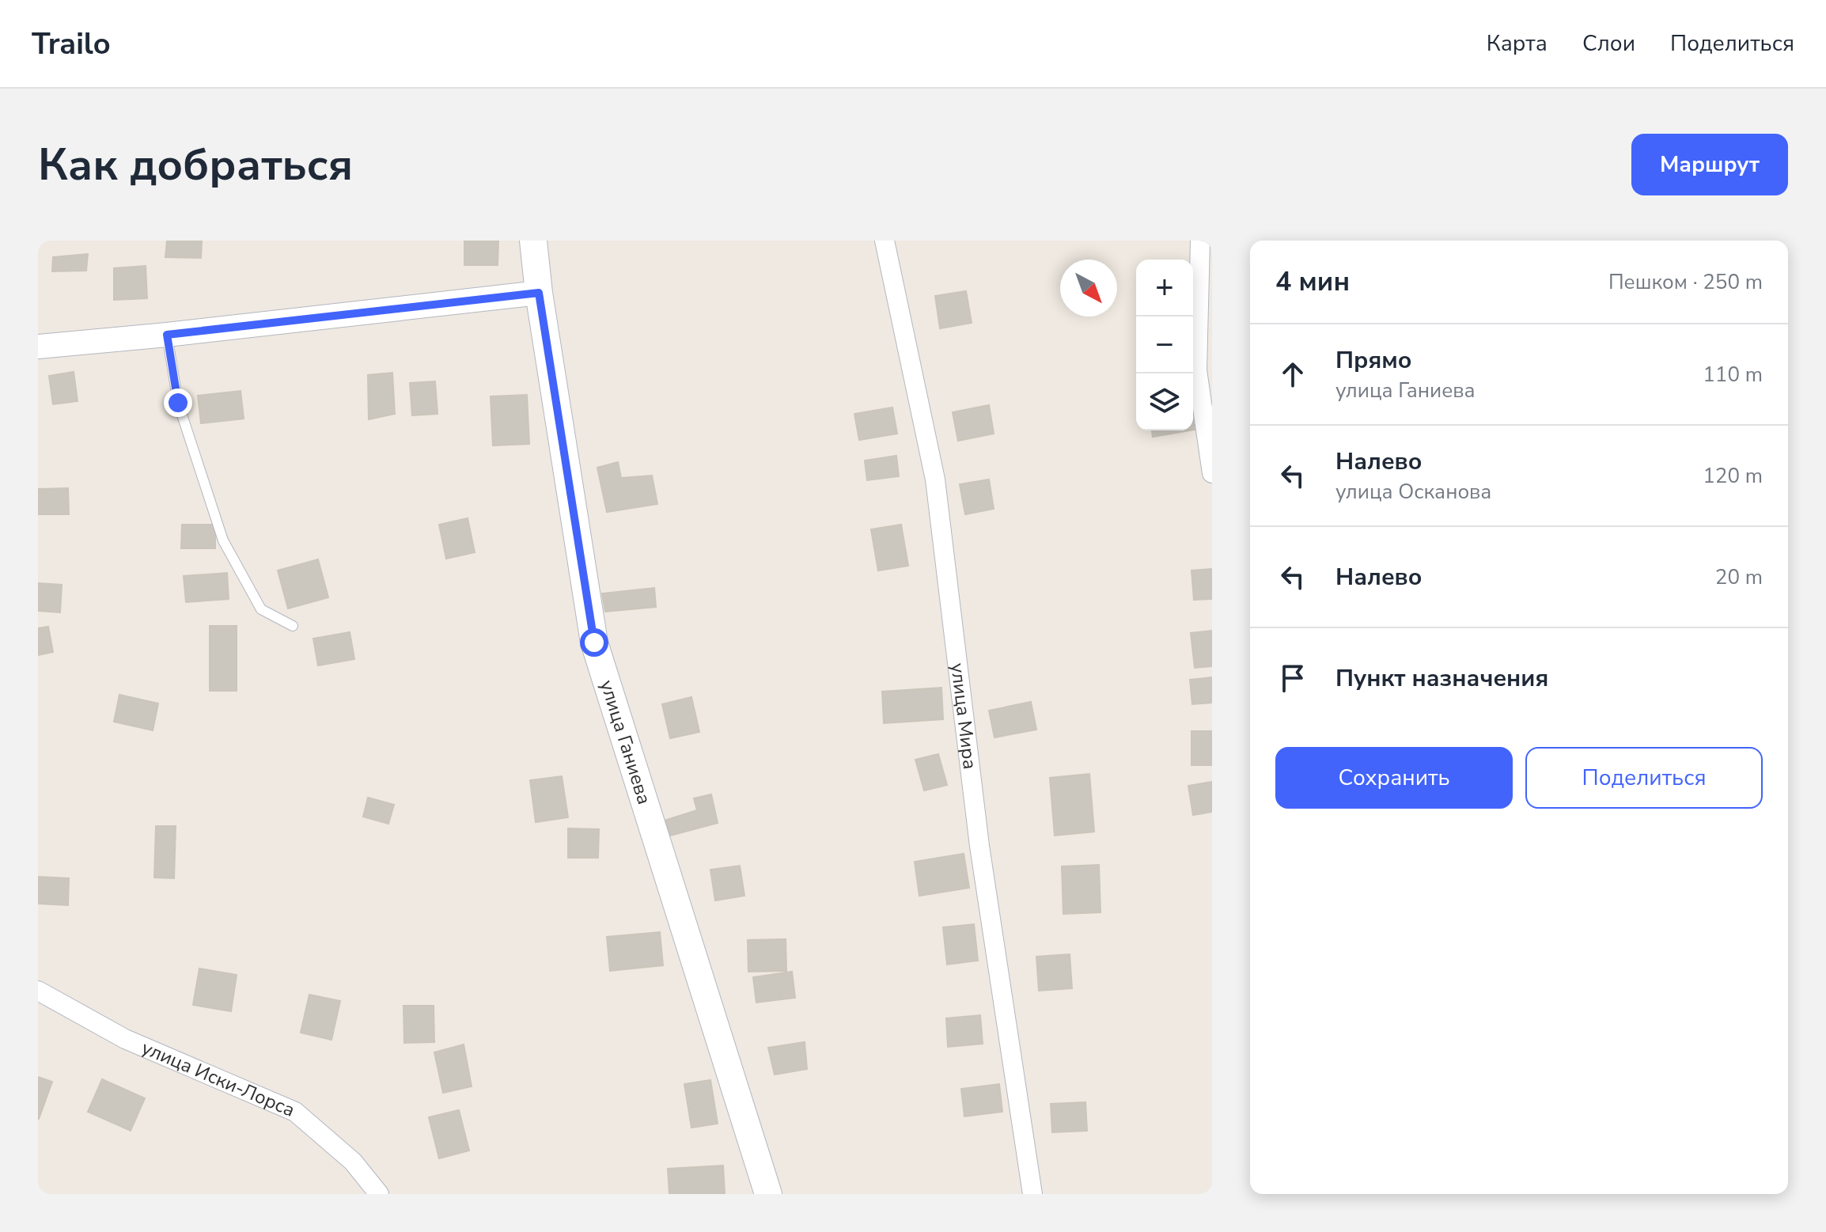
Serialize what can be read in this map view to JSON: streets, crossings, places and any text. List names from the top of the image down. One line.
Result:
{"streets":{"main road":["улица Ганиева"],"street":["улица Мира","улица Иски-Лорса"]},"north":"bottom right","page":{"header":"Trailo","nav":["Карта","Слои","Поделиться"],"buttons":["Маршрут",["Сохранить","Поделиться"]],"title":"Как добраться","heading":["4 мин","Пешком · 250 m"],"map_buttons":["+","−"],"list":[["Прямо","улица Ганиева","110 m"],["Налево","улица Осканова","120 m"],["Налево","20 m"],"Пункт назначения"]}}
